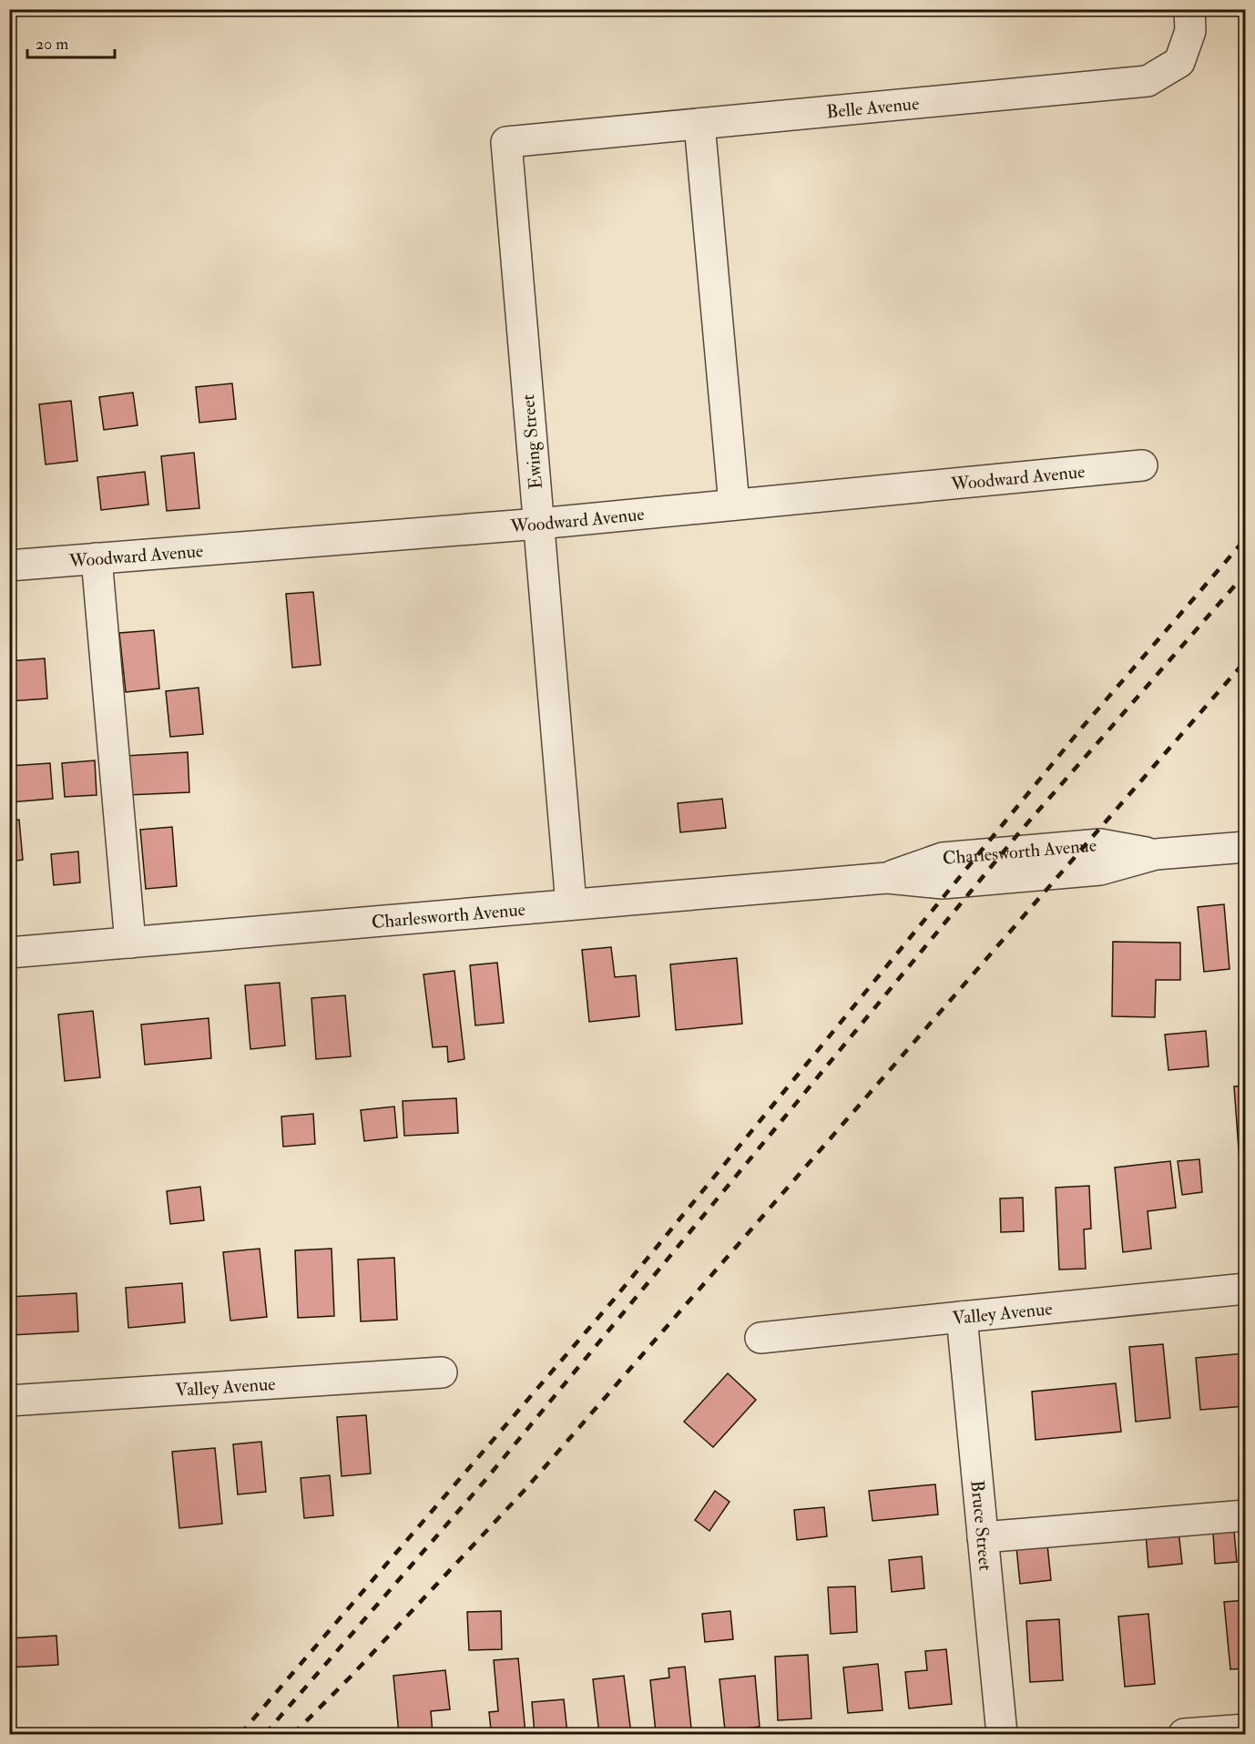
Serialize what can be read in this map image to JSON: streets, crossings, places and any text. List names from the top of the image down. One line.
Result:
{"streets":{"street":["Belle Avenue","Ewing Street","Woodward Avenue","Charlesworth Avenue","Valley Avenue","Bruce Street"]},"crossings":[["Belle Avenue","Ewing Street"],["Ewing Street","Woodward Avenue"],["Ewing Street","Charlesworth Avenue"],["Valley Avenue","Bruce Street"]],"scale_bar":"20 m"}
